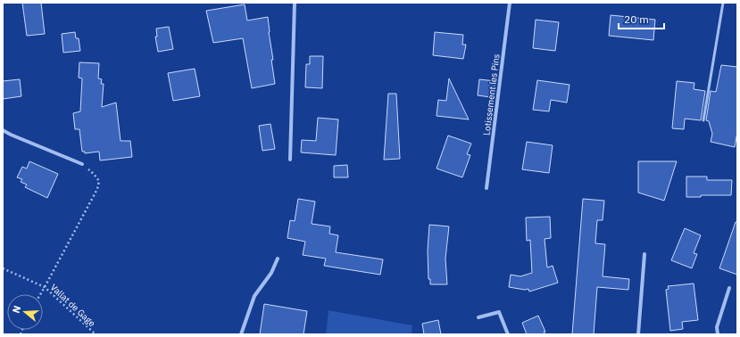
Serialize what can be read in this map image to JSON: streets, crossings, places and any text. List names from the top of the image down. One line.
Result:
{"streets":{"street":["Lotissement les Pins"],"path":["Vallat de Gage"]},"scale_bar":"20 m","north":"left"}
